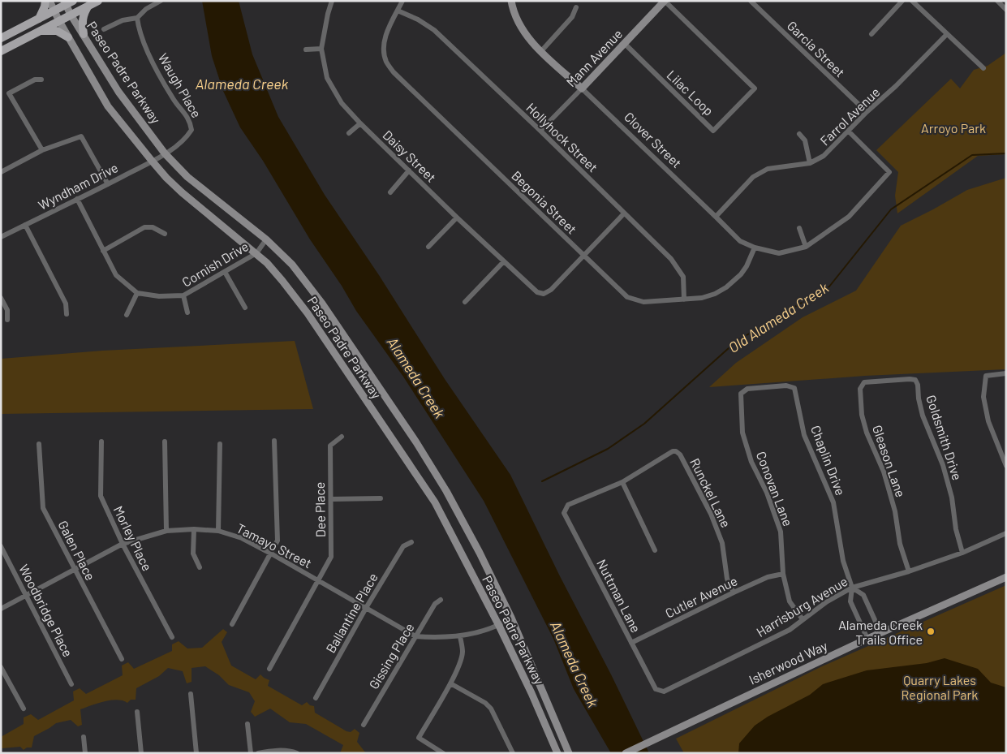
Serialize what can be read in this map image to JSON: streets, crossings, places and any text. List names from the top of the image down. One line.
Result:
{"streets":{"main road":["Mann Avenue","Paseo Padre Parkway","Clover Street","Isherwood Way"],"street":["Garcia Street","Waugh Place","Lilac Loop","Farrol Avenue","Hollyhock Street","Daisy Street","Wyndham Drive","Begonia Street","Cornish Drive","Goldsmith Drive","Chaplin Drive","Gleason Lane","Conovan Lane","Runckel Lane","Dee Place","Morley Place","Tamayo Street","Galen Place","Nuttman Lane","Cutler Avenue","Harrisburg Avenue","Woodbridge Place","Ballantine Place","Gissing Place"]},"crossings":[["Garcia Street","Farrol Avenue"],["Mann Avenue","Lilac Loop"],["Mann Avenue","Hollyhock Street"],["Mann Avenue","Clover Street"],["Paseo Padre Parkway","Waugh Place"],["Paseo Padre Parkway","Wyndham Drive"],["Paseo Padre Parkway","Cornish Drive"],["Paseo Padre Parkway","Tamayo Street"],["Waugh Place","Wyndham Drive"],["Farrol Avenue","Clover Street"],["Hollyhock Street","Begonia Street"],["Clover Street","Begonia Street"],["Daisy Street","Begonia Street"],["Goldsmith Drive","Gleason Lane"],["Goldsmith Drive","Harrisburg Avenue"],["Chaplin Drive","Conovan Lane"],["Chaplin Drive","Harrisburg Avenue"],["Chaplin Drive","Isherwood Way"],["Gleason Lane","Harrisburg Avenue"],["Conovan Lane","Cutler Avenue"],["Conovan Lane","Harrisburg Avenue"],["Runckel Lane","Nuttman Lane"],["Runckel Lane","Cutler Avenue"],["Dee Place","Tamayo Street"],["Morley Place","Tamayo Street"],["Tamayo Street","Galen Place"],["Tamayo Street","Woodbridge Place"],["Tamayo Street","Ballantine Place"],["Tamayo Street","Gissing Place"],["Nuttman Lane","Cutler Avenue"],["Nuttman Lane","Harrisburg Avenue"]],"water":["Alameda Creek","Old Alameda Creek"],"parks":["Arroyo Park","Quarry Lakes Regional Park"],"places":["Alameda Creek Trails Office"]}
